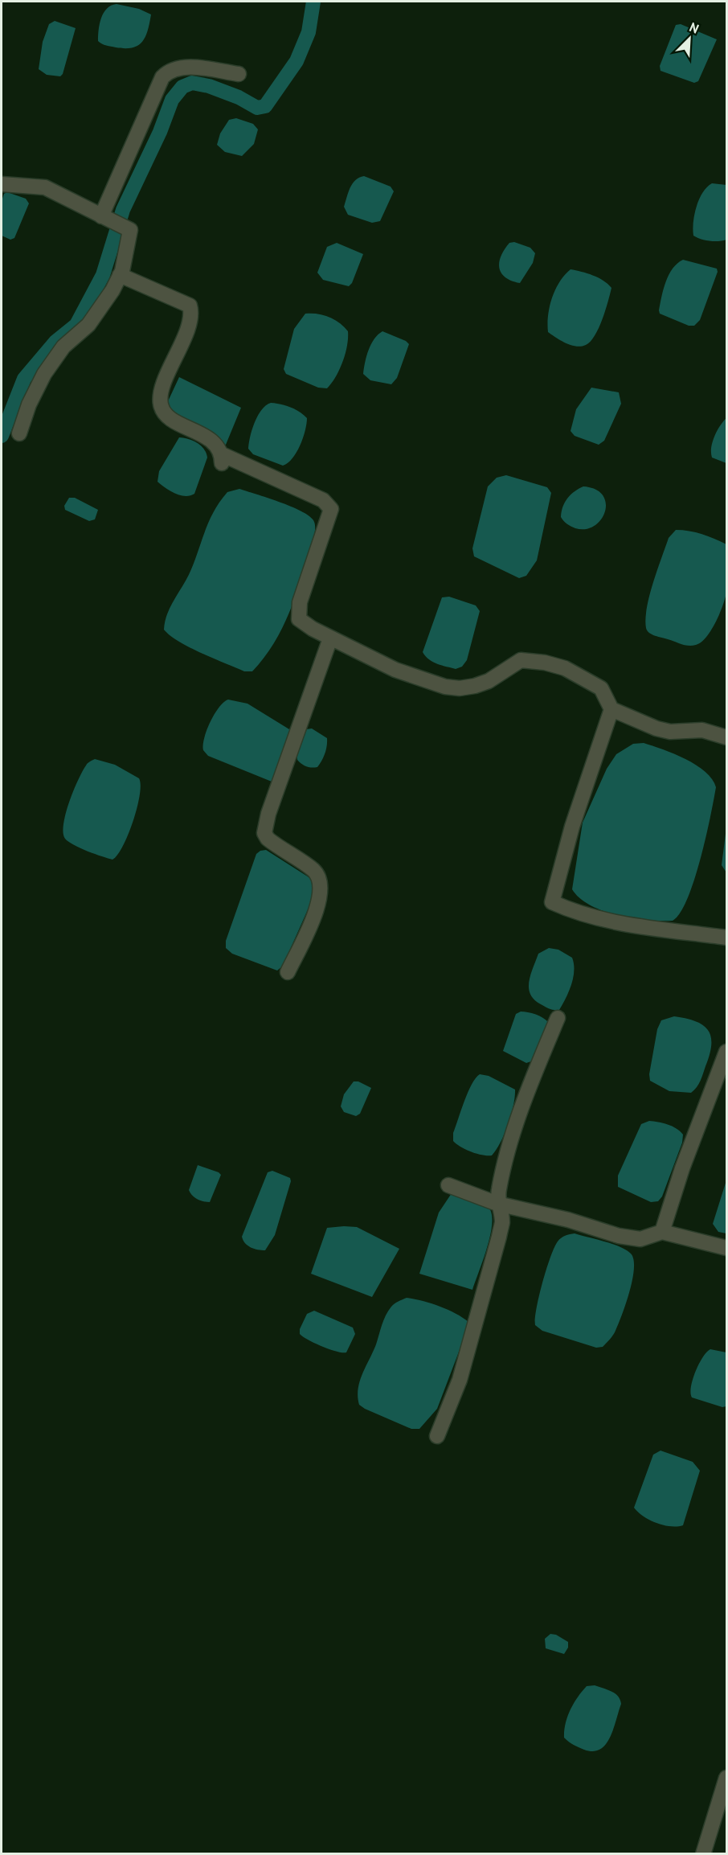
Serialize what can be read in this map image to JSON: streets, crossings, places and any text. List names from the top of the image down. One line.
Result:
{"north":"top right"}
